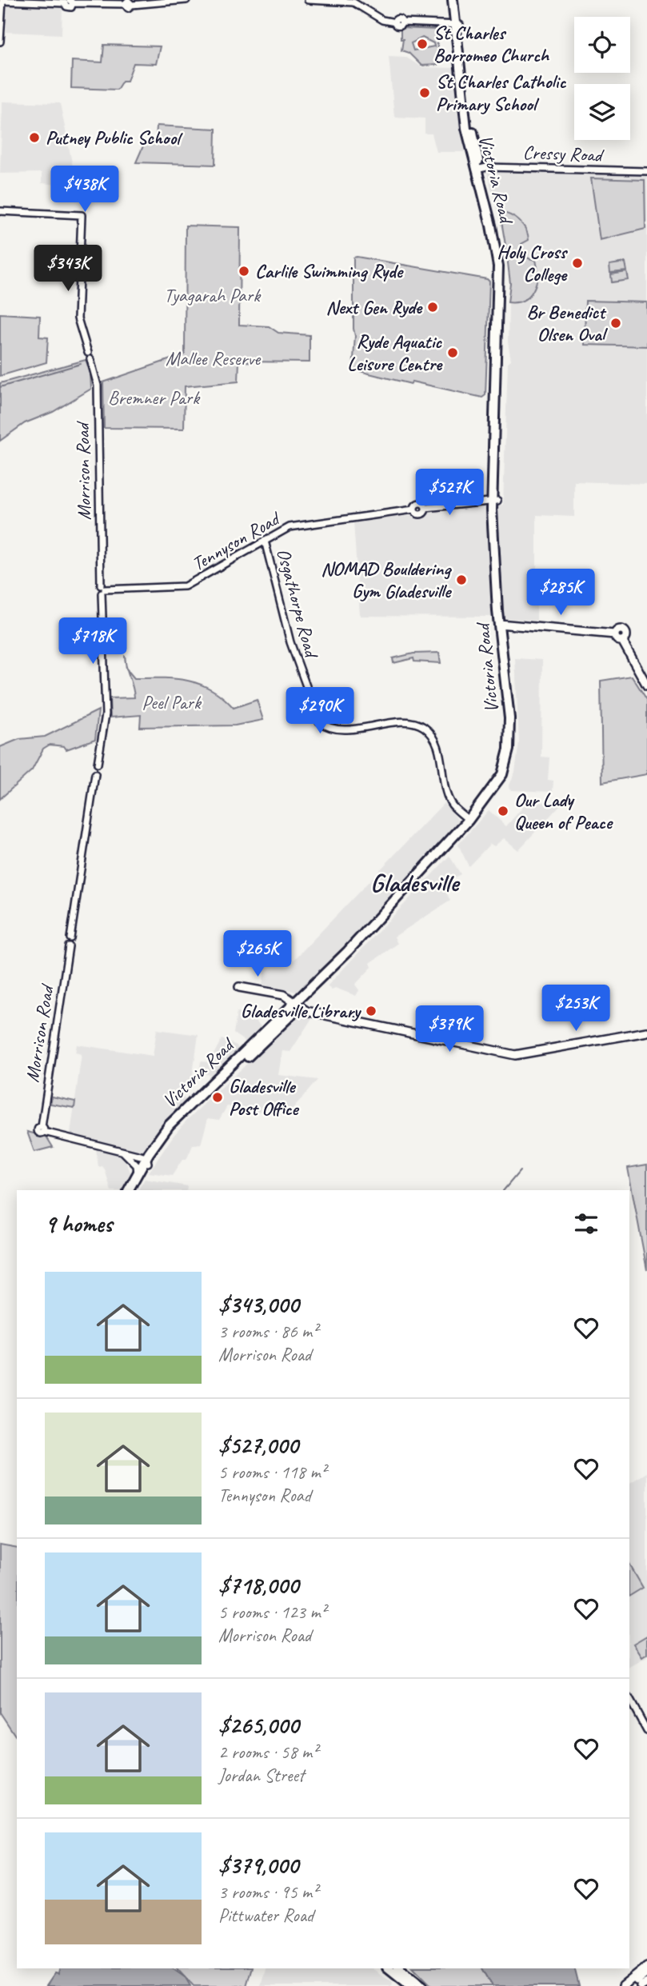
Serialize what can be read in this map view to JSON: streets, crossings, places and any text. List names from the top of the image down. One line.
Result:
{"streets":{"highway":["Victoria Road"],"street":["Cressy Road","Morrison Road","Tennyson Road","Osgathorpe Road"]},"crossings":[["Cressy Road","Victoria Road"],["Victoria Road","Tennyson Road"],["Victoria Road","Osgathorpe Road"],["Morrison Road","Tennyson Road"],["Tennyson Road","Osgathorpe Road"]],"districts":["Gladesville"],"parks":["Tyagarah Park","Mallee Reserve","Bremner Park","Peel Park"],"places":["St Charles Borromeo Church","St Charles Catholic Primary School","Putney Public School","Holy Cross College","Carlile Swimming Ryde","Next Gen Ryde","Br Benedict Olsen Oval","Ryde Aquatic Leisure Centre","NOMAD Bouldering Gym Gladesville","Our Lady Queen of Peace","Gladesville Library","Gladesville Post Office"],"page":{"price":["$438K","$343K","$527K","$285K","$718K","$290K","$265K","$253K","$379K"],"heading":"9 homes","list":[{"name":"$343,000","note":"3 rooms · 86 m² · Morrison Road"},{"name":"$527,000","note":"5 rooms · 118 m² · Tennyson Road"},{"name":"$718,000","note":"5 rooms · 123 m² · Morrison Road"},{"name":"$265,000","note":"2 rooms · 58 m² · Jordan Street"},{"name":"$379,000","note":"3 rooms · 95 m² · Pittwater Road"}]}}
